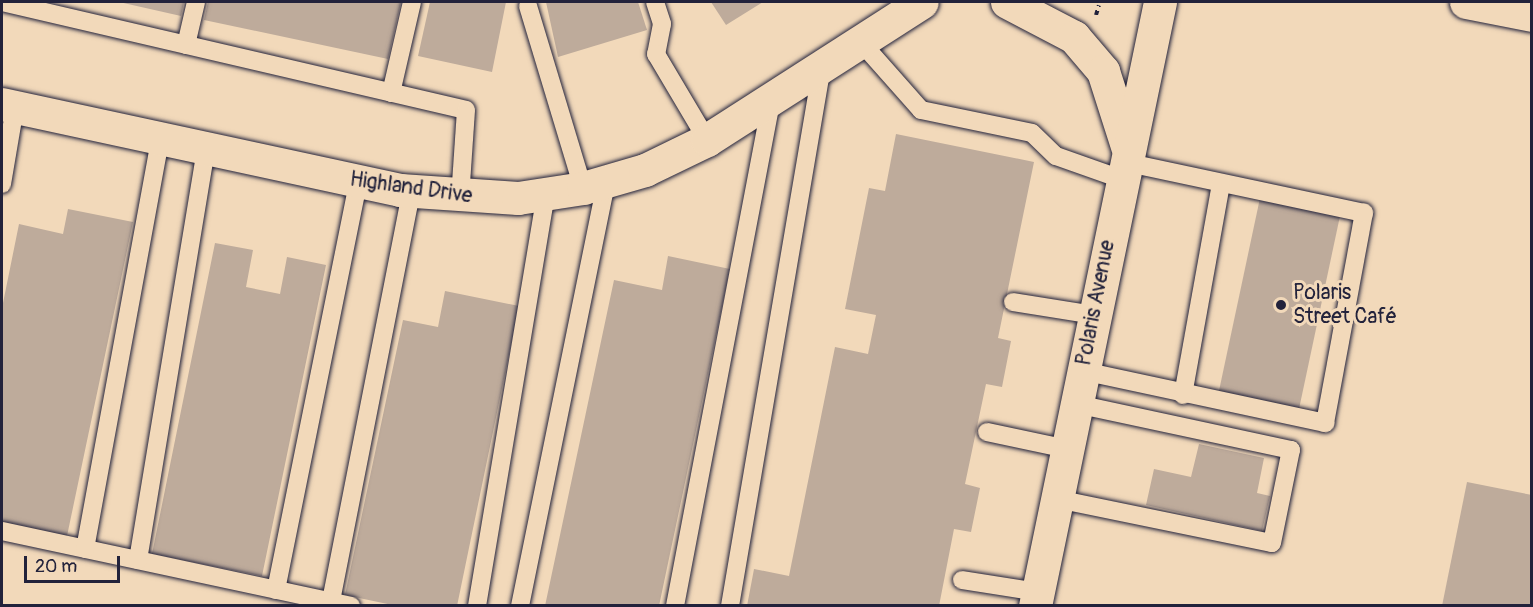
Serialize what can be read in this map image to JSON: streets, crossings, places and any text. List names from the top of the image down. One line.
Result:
{"streets":{"street":["Highland Drive","Polaris Avenue"]},"places":["Polaris Street Café"],"scale_bar":"20 m"}
